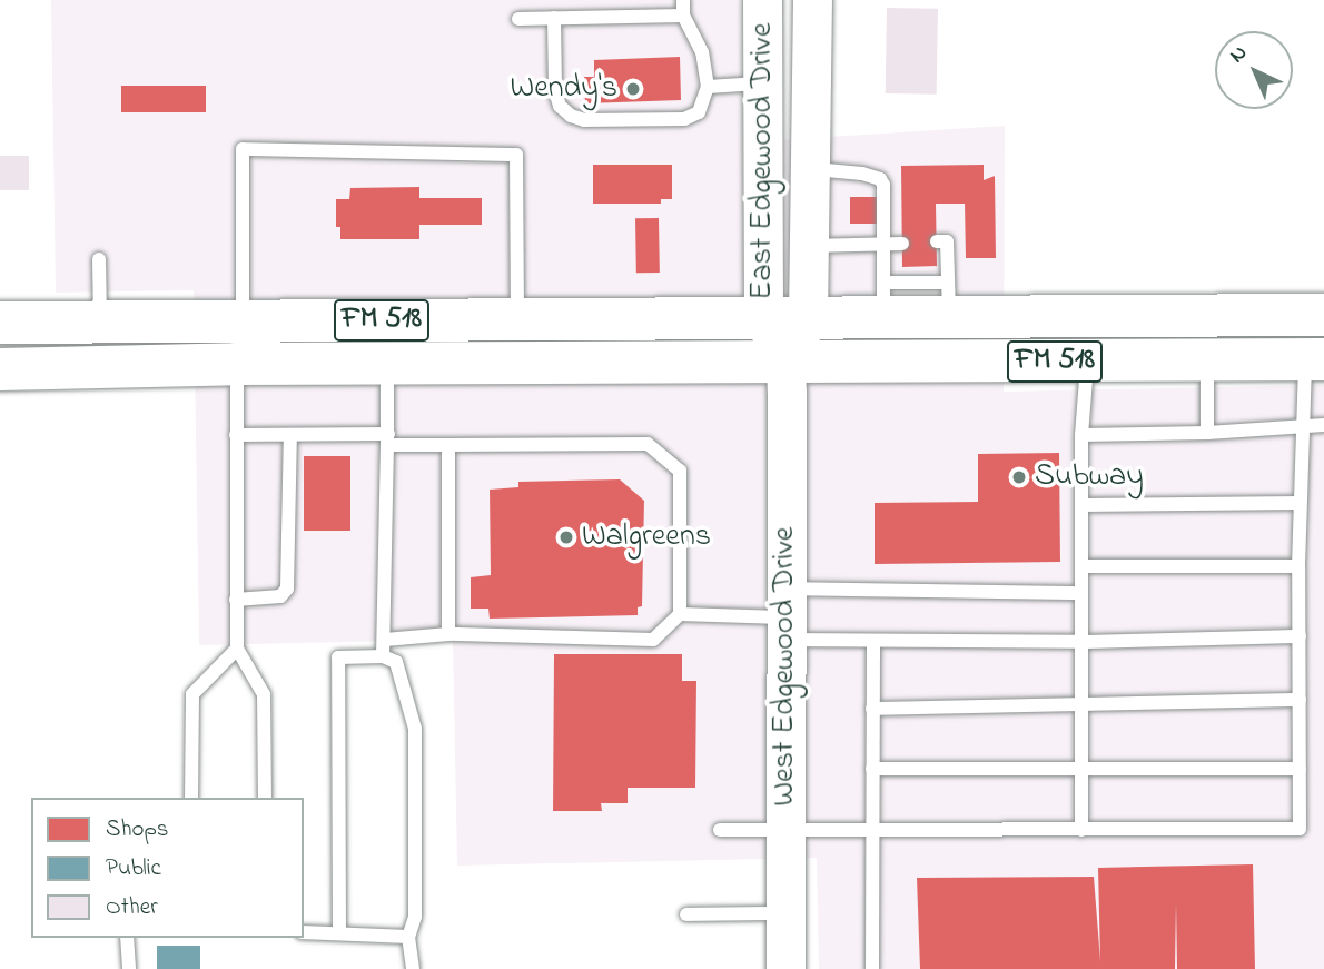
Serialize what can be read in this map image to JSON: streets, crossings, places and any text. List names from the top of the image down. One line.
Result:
{"streets":{"main road":["East Edgewood Drive","FM 518","West Edgewood Drive"]},"crossings":[["East Edgewood Drive","FM 518"],["East Edgewood Drive","West Edgewood Drive"],["FM 518","West Edgewood Drive"]],"places":["Wendy's","Subway","Walgreens"],"legend":["Shops","Public","Other"],"north":"top left"}
